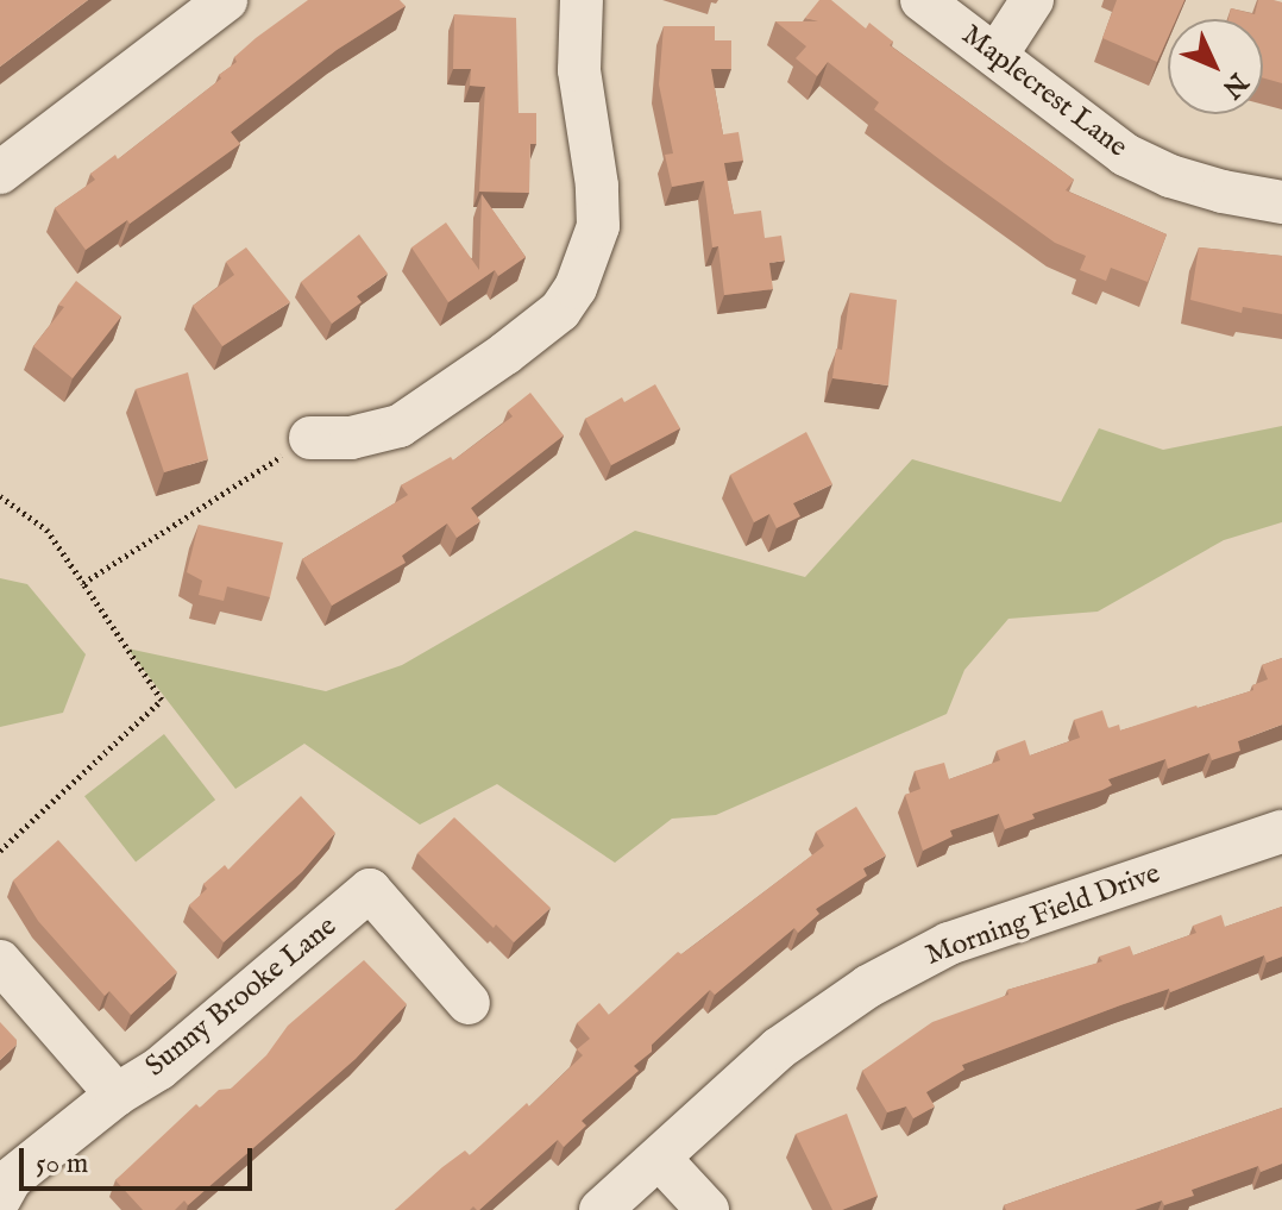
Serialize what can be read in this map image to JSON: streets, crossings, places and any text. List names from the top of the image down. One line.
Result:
{"streets":{"street":["Maplecrest Lane","Morning Field Drive","Sunny Brooke Lane"]},"scale_bar":"50 m","north":"bottom right"}
